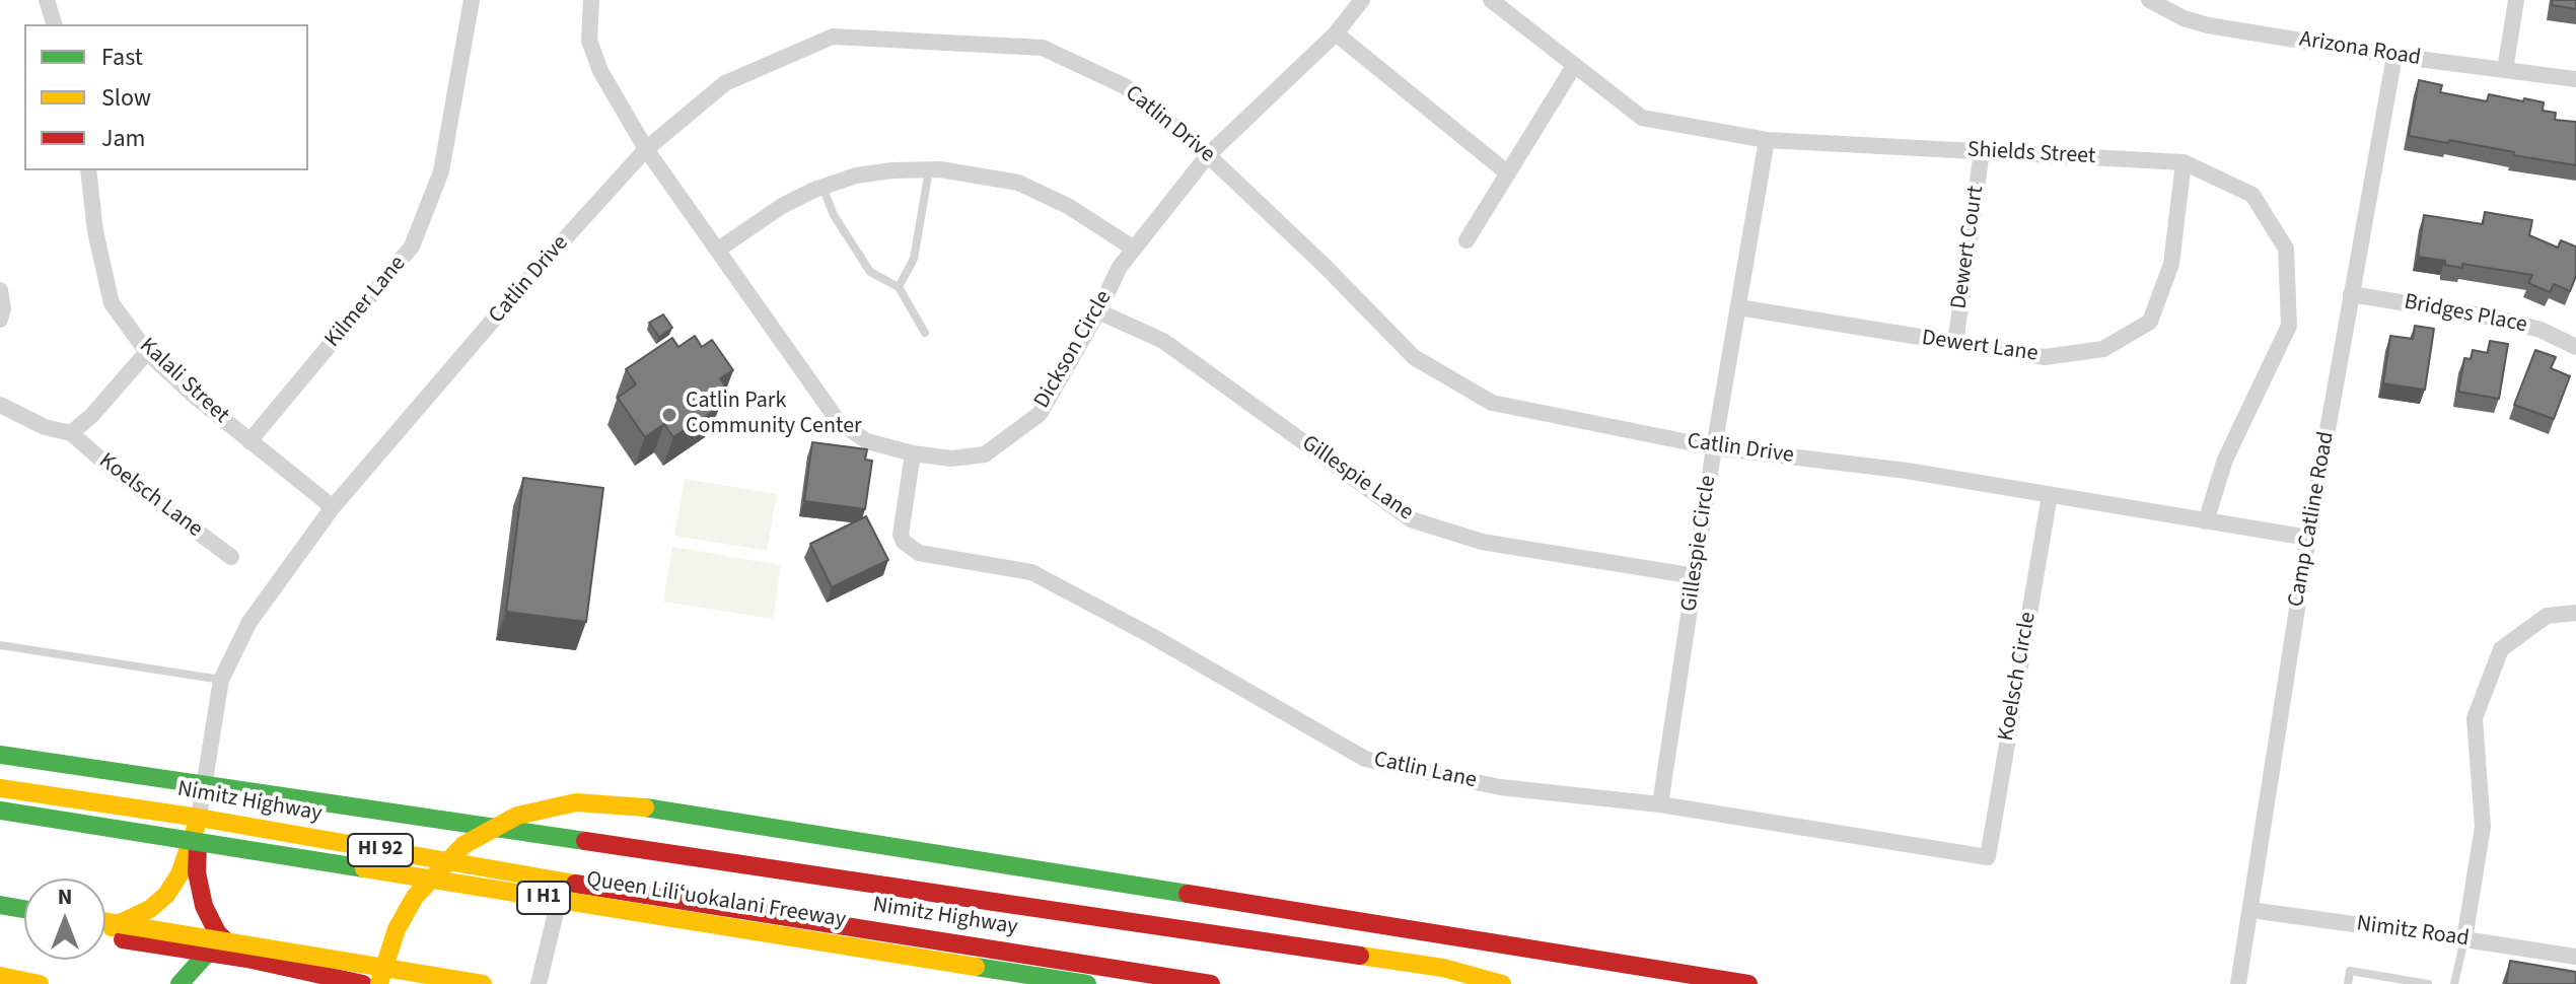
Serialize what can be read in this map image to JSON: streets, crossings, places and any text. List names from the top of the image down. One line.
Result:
{"streets":{"main road":["Nimitz Highway","HI 92","I H1","Queen Liliʻuokalani Freeway"],"street":["Arizona Road","Catlin Drive","Shields Street","Dewert Court","Kilmer Lane","Bridges Place","Dewert Lane","Dickson Circle","Kalali Street","Gillespie Lane","Koelsch Lane","Camp Catline Road","Gillespie Circle","Koelsch Circle","Catlin Lane","Nimitz Road"]},"crossings":[["Arizona Road","Camp Catline Road"],["Catlin Drive","Shields Street"],["Catlin Drive","Dickson Circle"],["Catlin Drive","Kalali Street"],["Catlin Drive","Camp Catline Road"],["Catlin Drive","Gillespie Circle"],["Catlin Drive","Koelsch Circle"],["Catlin Drive","Nimitz Highway"],["Shields Street","Dewert Court"],["Shields Street","Dewert Lane"],["Shields Street","Gillespie Circle"],["Dewert Court","Dewert Lane"],["Kilmer Lane","Kalali Street"],["Bridges Place","Camp Catline Road"],["Dewert Lane","Gillespie Circle"],["Dickson Circle","Gillespie Lane"],["Dickson Circle","Catlin Lane"],["Gillespie Lane","Gillespie Circle"],["Camp Catline Road","Nimitz Road"],["Gillespie Circle","Catlin Lane"],["Koelsch Circle","Catlin Lane"]],"places":["Catlin Park Community Center"],"legend":["Fast","Slow","Jam"],"north":"top"}
